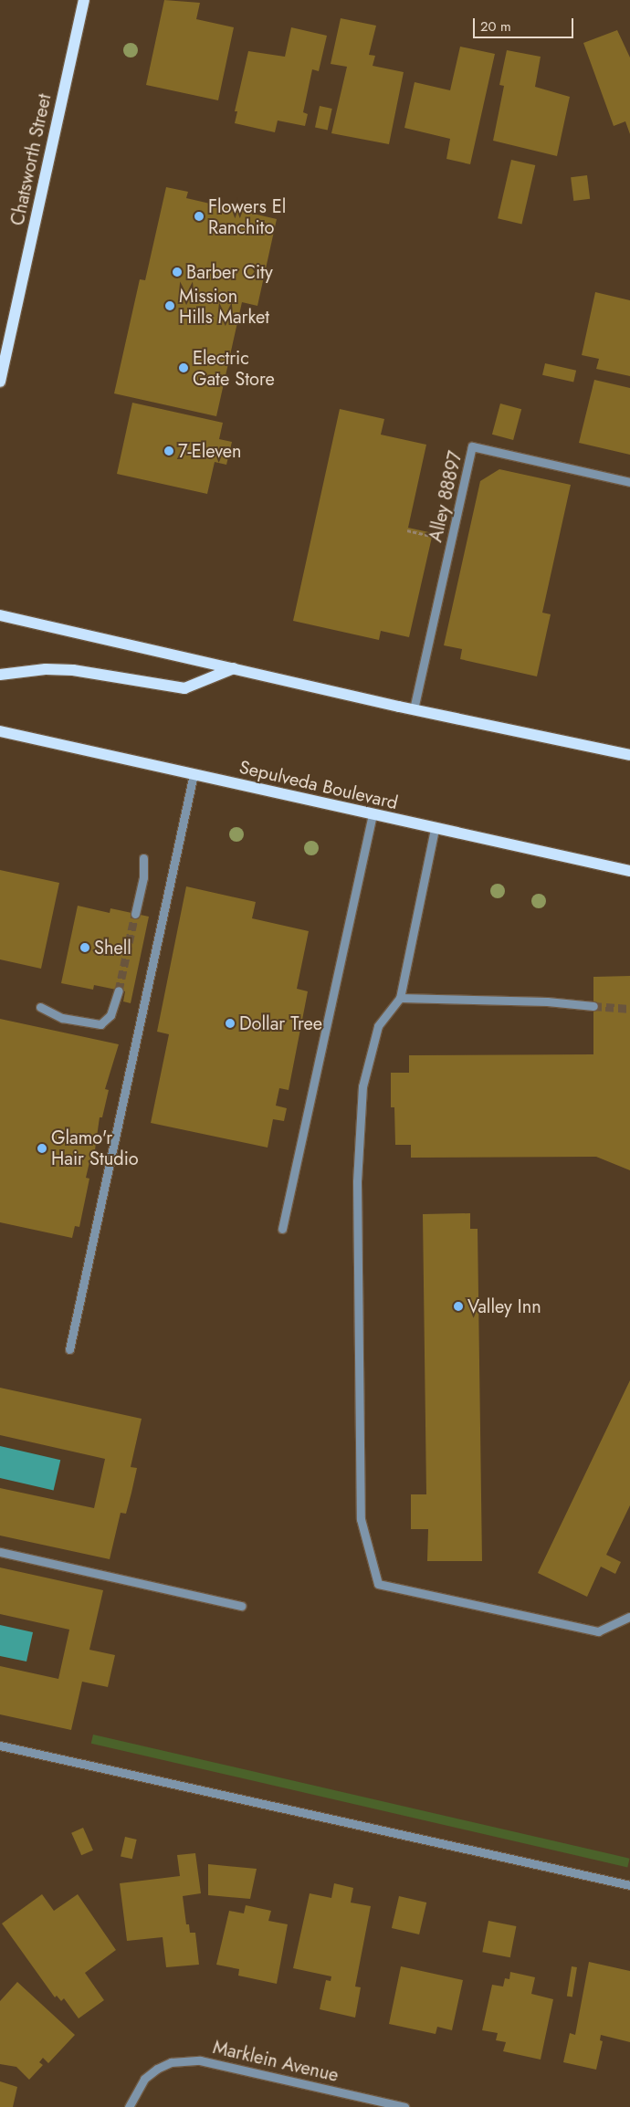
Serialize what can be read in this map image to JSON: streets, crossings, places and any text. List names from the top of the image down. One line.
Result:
{"streets":{"main road":["Chatsworth Street","Sepulveda Boulevard"],"street":["Alley 88897","Marklein Avenue"]},"places":["Flowers El Ranchito","Barber City","Mission Hills Market","Electric Gate Store","7-Eleven","Shell","Dollar Tree","Glamo'r Hair Studio","Valley Inn"],"scale_bar":"20 m"}
